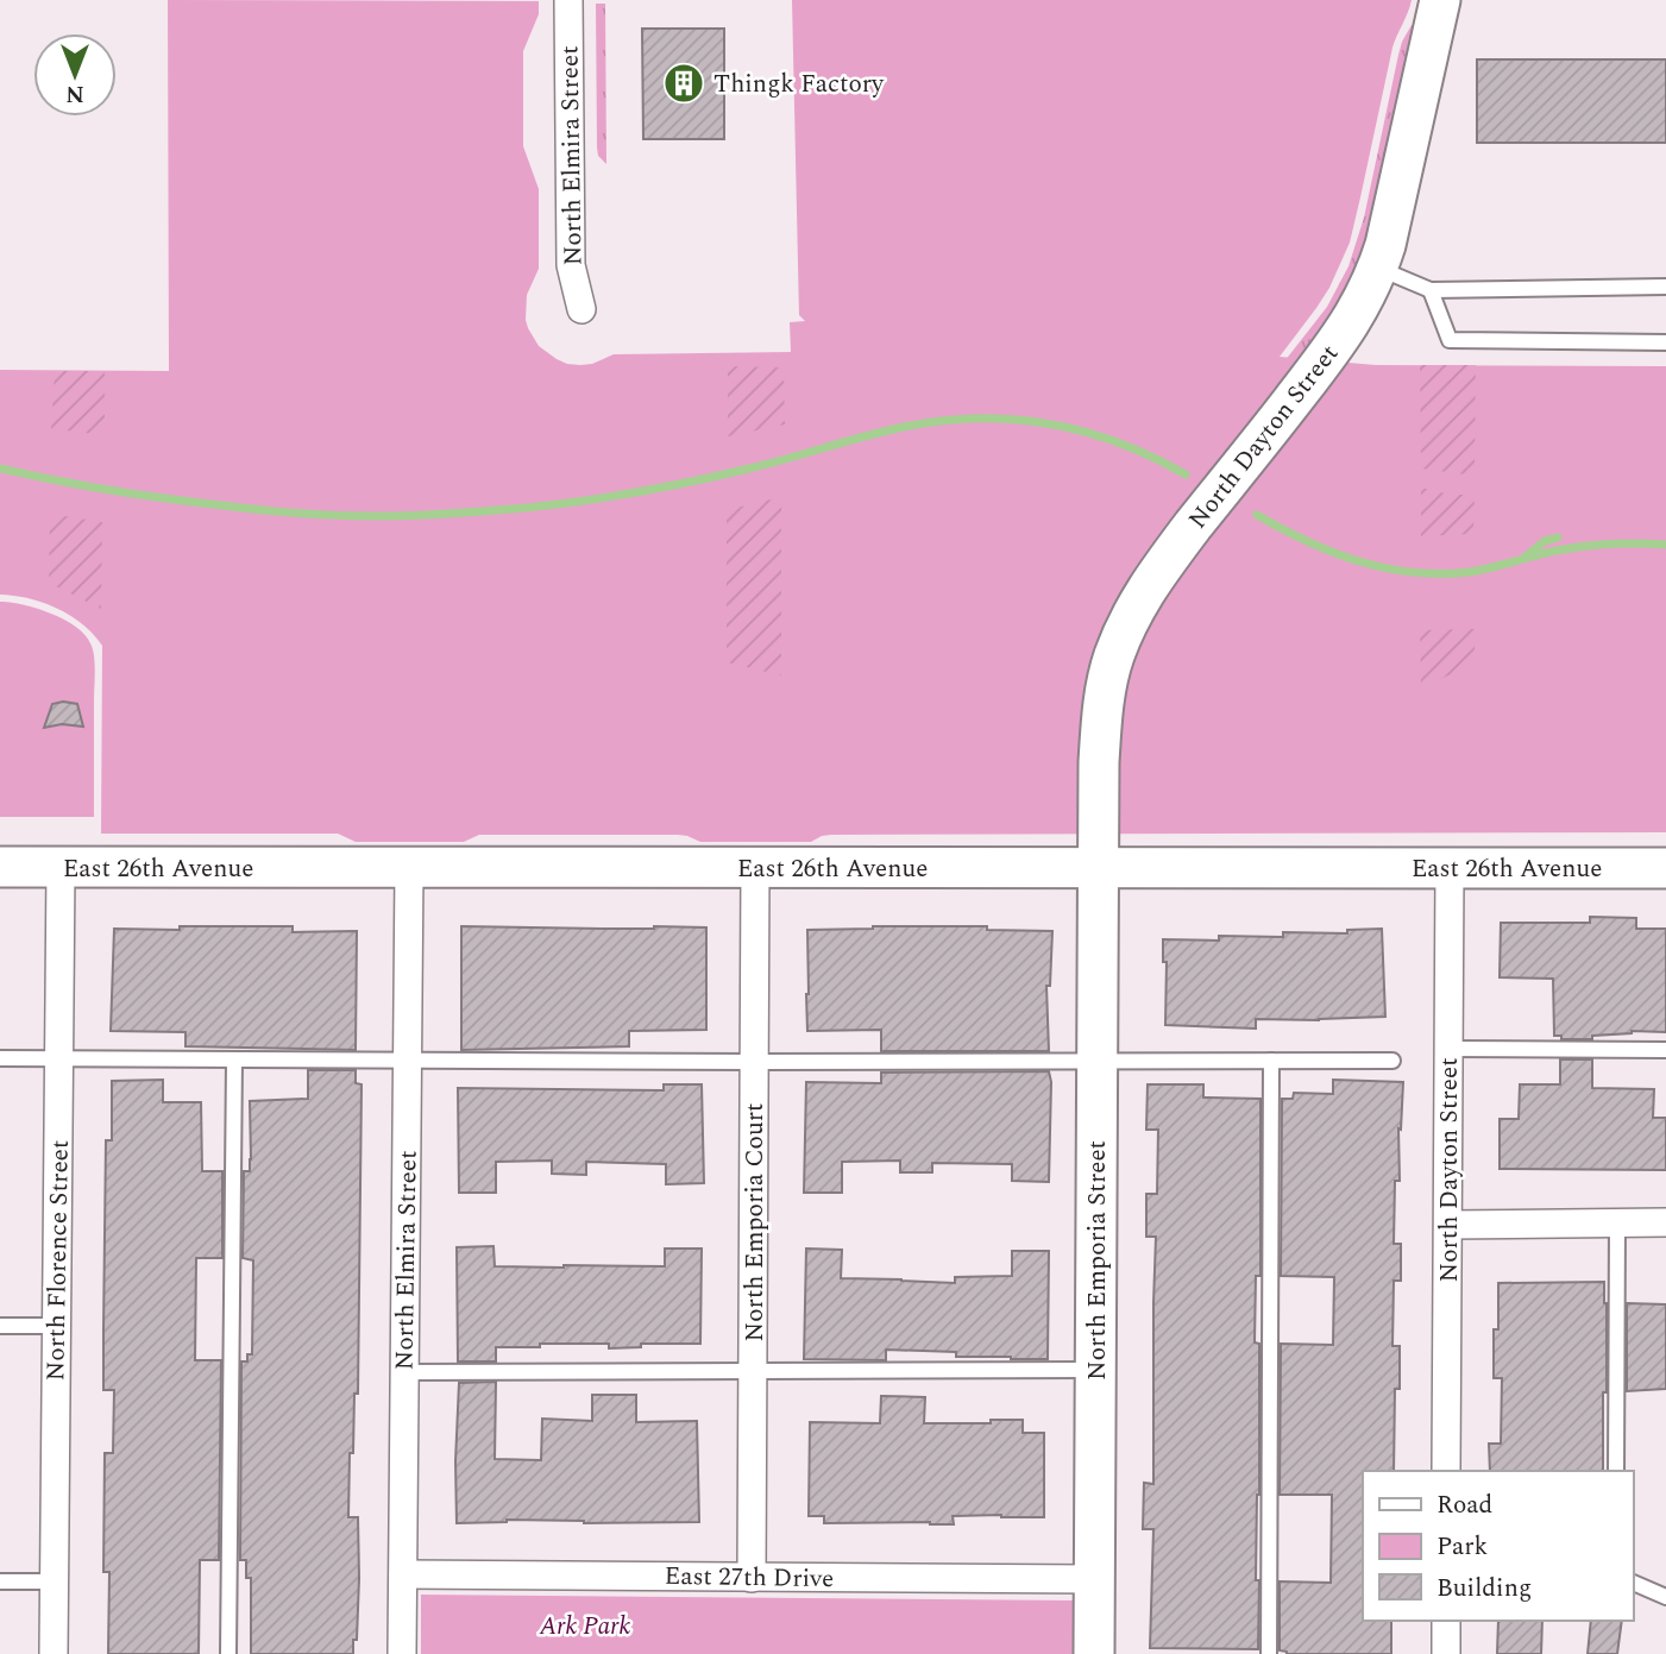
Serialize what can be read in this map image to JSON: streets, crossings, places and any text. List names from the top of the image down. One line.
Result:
{"streets":{"street":["North Elmira Street","North Dayton Street","East 26th Avenue","North Emporia Court","North Florence Street","North Emporia Street","East 27th Drive"]},"crossings":[["North Elmira Street","East 26th Avenue"],["North Elmira Street","East 27th Drive"],["North Dayton Street","East 26th Avenue"],["North Dayton Street","North Emporia Street"],["East 26th Avenue","North Emporia Court"],["East 26th Avenue","North Florence Street"],["East 26th Avenue","North Emporia Street"],["North Emporia Court","East 27th Drive"],["North Emporia Street","East 27th Drive"]],"parks":["Ark Park"],"places":{"building":["Thingk Factory"]},"legend":["Road","Park","Building"],"north":"bottom"}
